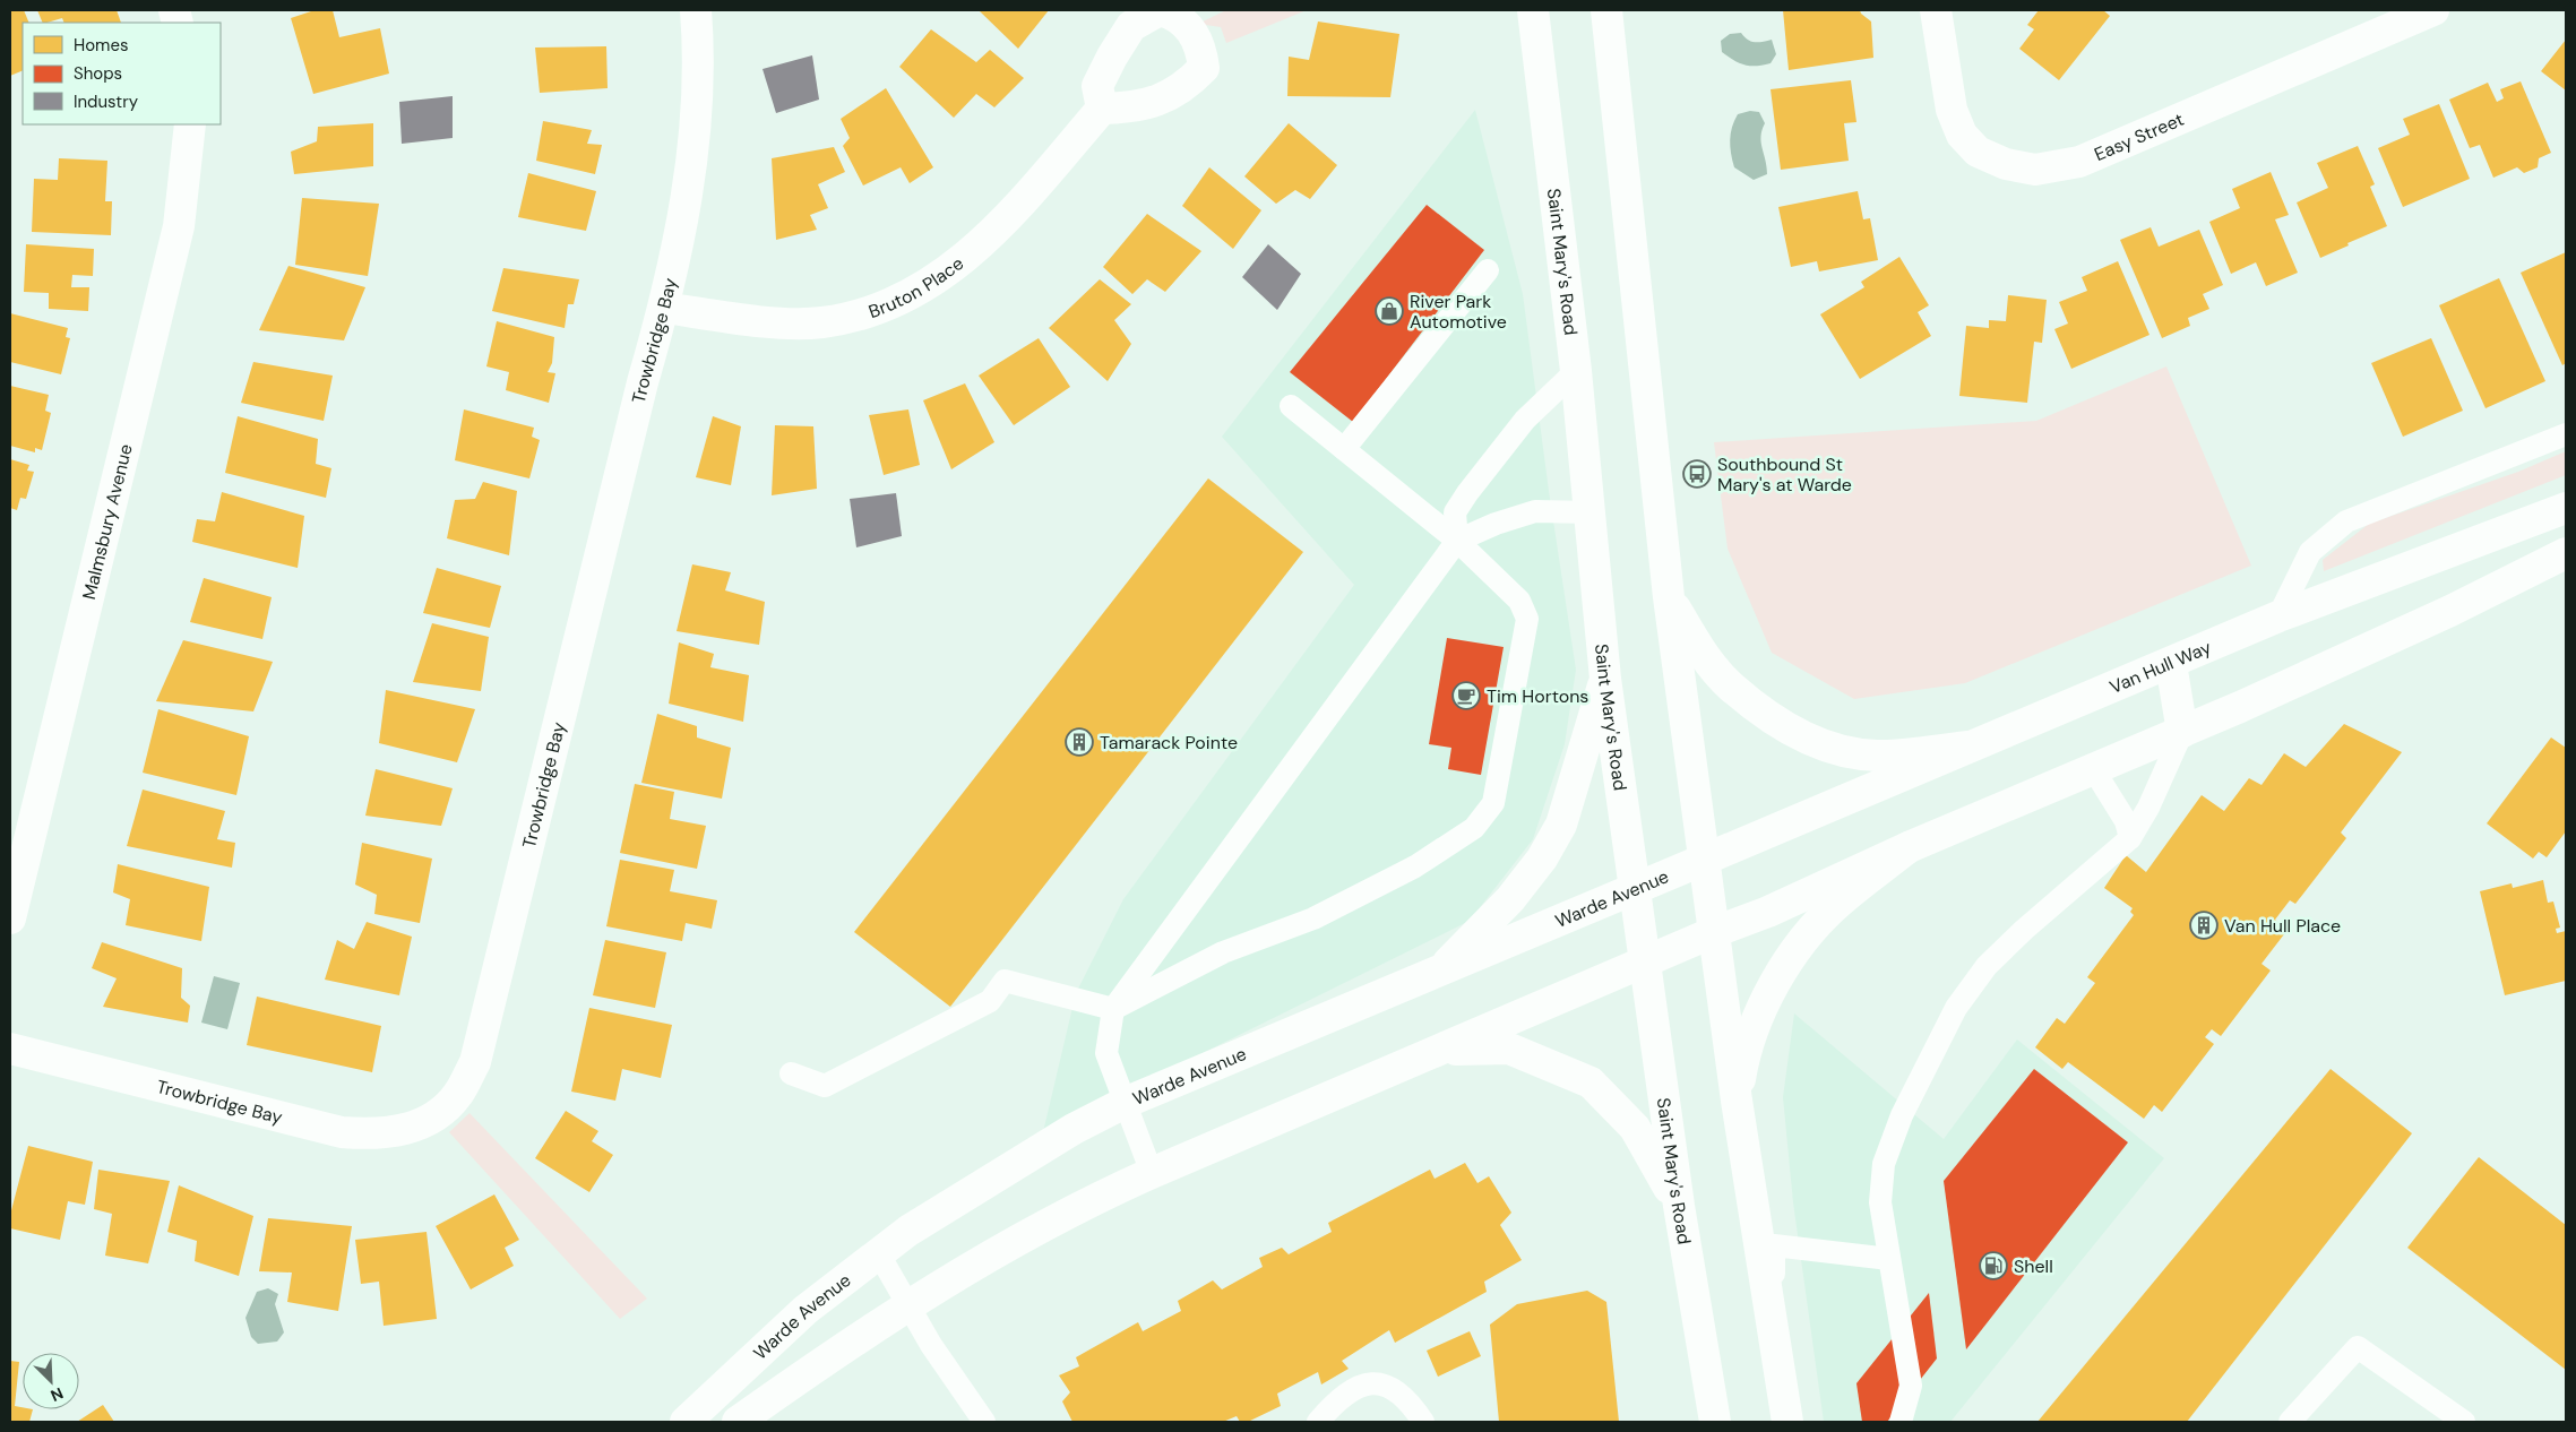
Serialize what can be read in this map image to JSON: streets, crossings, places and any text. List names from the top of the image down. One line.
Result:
{"streets":{"main road":["Easy Street","Saint Mary's Road","Bruton Place","Trowbridge Bay","Malmsbury Avenue","Van Hull Way","Warde Avenue"]},"crossings":[["Saint Mary's Road","Warde Avenue"],["Bruton Place","Trowbridge Bay"],["Van Hull Way","Warde Avenue"]],"places":{"shop":["River Park Automotive"],"bus stop":["Southbound St Mary's at Warde"],"cafe":["Tim Hortons"],"building":["Tamarack Pointe","Van Hull Place"],"fuel station":["Shell"]},"legend":["Homes","Shops","Industry"],"north":"bottom right"}
